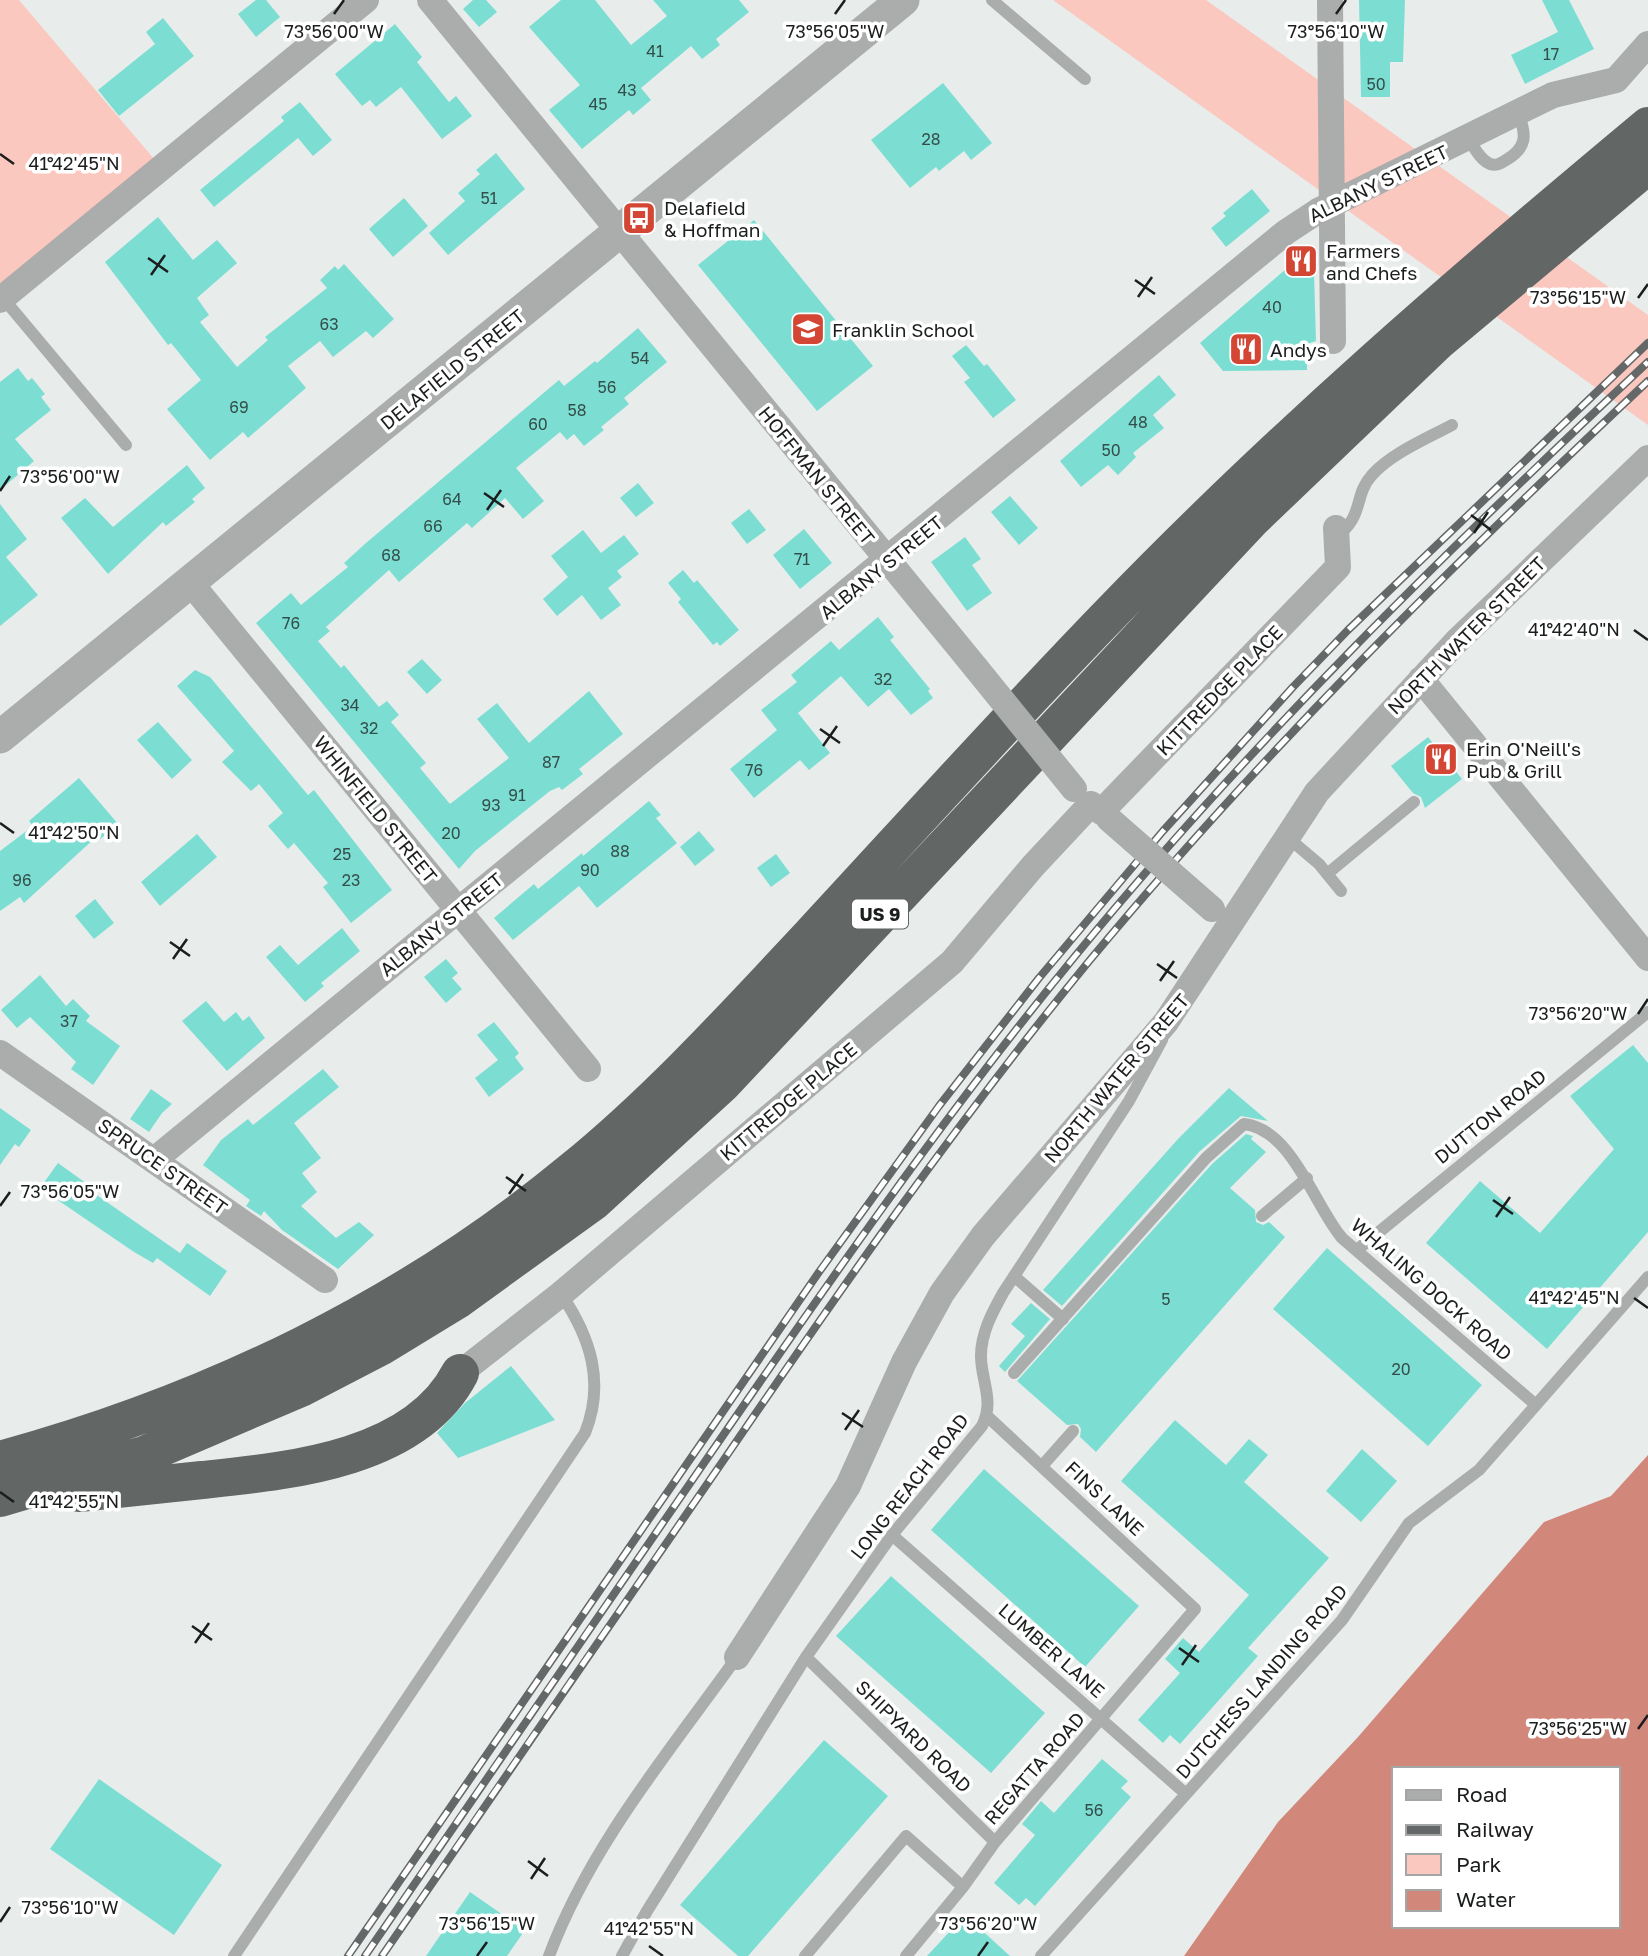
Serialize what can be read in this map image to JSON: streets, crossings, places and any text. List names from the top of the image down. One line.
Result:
{"streets":{"highway":["US 9"],"street":["ALBANY STREET","DELAFIELD STREET","HOFFMAN STREET","NORTH WATER STREET","KITTREDGE PLACE","WHINFIELD STREET","SPRUCE STREET"],"lane":["DUTTON ROAD","WHALING DOCK ROAD","LONG REACH ROAD","FINS LANE","LUMBER LANE","DUTCHESS LANDING ROAD","SHIPYARD ROAD","REGATTA ROAD"]},"crossings":[["ALBANY STREET","HOFFMAN STREET"],["ALBANY STREET","WHINFIELD STREET"],["ALBANY STREET","SPRUCE STREET"],["DELAFIELD STREET","HOFFMAN STREET"],["DELAFIELD STREET","WHINFIELD STREET"],["HOFFMAN STREET","NORTH WATER STREET"],["HOFFMAN STREET","KITTREDGE PLACE"],["NORTH WATER STREET","LONG REACH ROAD"],["DUTTON ROAD","WHALING DOCK ROAD"],["WHALING DOCK ROAD","DUTCHESS LANDING ROAD"],["LONG REACH ROAD","FINS LANE"],["LONG REACH ROAD","LUMBER LANE"],["LONG REACH ROAD","SHIPYARD ROAD"],["FINS LANE","REGATTA ROAD"],["LUMBER LANE","DUTCHESS LANDING ROAD"],["LUMBER LANE","REGATTA ROAD"],["SHIPYARD ROAD","REGATTA ROAD"]],"places":{"bus stop":["Delafield & Hoffman"],"restaurant":["Farmers and Chefs","Andys","Erin O'Neill's Pub & Grill"],"school or university":["Franklin School"]},"house_numbers":["41","17","50","43","45","28","51","40","63","54","56","69","58","48","60","50","64","66","68","71","76","32","34","32","87","76","91","93","20","88","25","90","96","23","37","5","20","56"],"legend":["Road","Railway","Park","Water"],"coordinates":["73°56'00\"W","73°56'05\"W","73°56'10\"W","41°42'45\"N","73°56'15\"W","41°42'40\"N","41°42'50\"N","73°56'20\"W","41°42'55\"N","73°56'25\"W"]}
